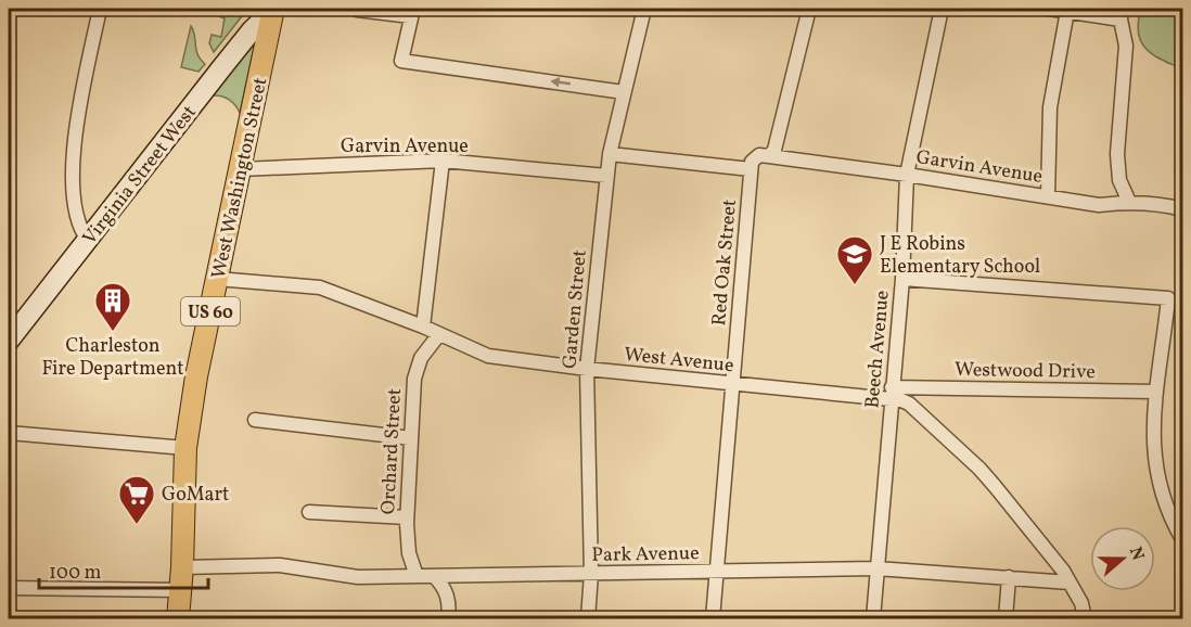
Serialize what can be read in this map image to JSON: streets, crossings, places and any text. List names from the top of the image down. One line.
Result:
{"streets":{"main road":["Virginia Street West","West Washington Street","US 60"],"street":["Garvin Avenue","Red Oak Street","Garden Street","Beech Avenue","West Avenue","Westwood Drive","Orchard Street","Park Avenue"]},"crossings":[["Garvin Avenue","West Washington Street"],["Garvin Avenue","Garden Street"],["Garvin Avenue","Beech Avenue"],["Virginia Street West","West Washington Street"],["West Washington Street","West Avenue"],["West Washington Street","Park Avenue"],["Red Oak Street","West Avenue"],["Red Oak Street","Park Avenue"],["Garden Street","West Avenue"],["Garden Street","Park Avenue"],["Beech Avenue","West Avenue"],["Beech Avenue","Westwood Drive"],["Beech Avenue","Park Avenue"],["West Avenue","Westwood Drive"],["West Avenue","Orchard Street"],["West Avenue","Park Avenue"],["Orchard Street","Park Avenue"]],"places":{"school or university":["J E Robins Elementary School"],"building":["Charleston Fire Department"],"supermarket":["GoMart"]},"scale_bar":"100 m","north":"right"}
